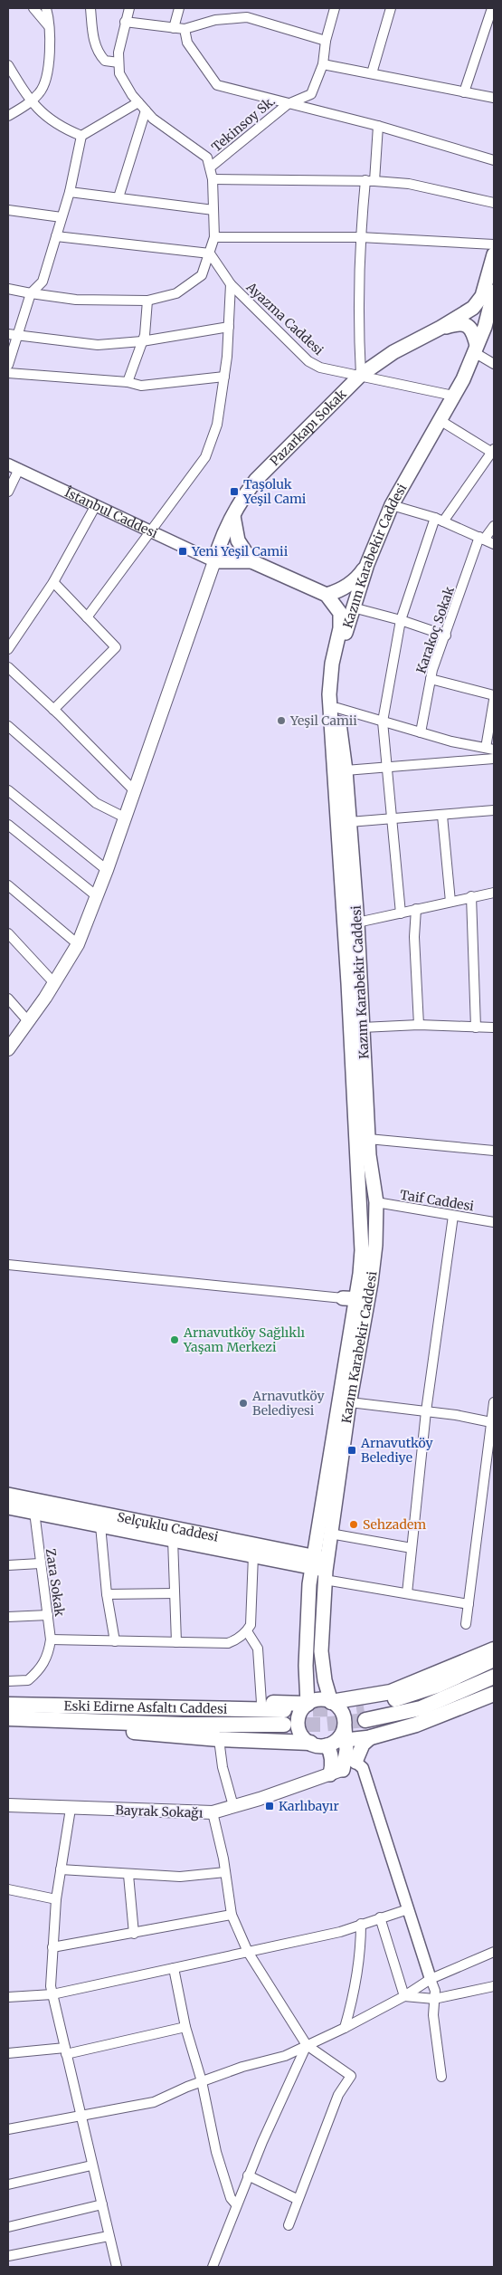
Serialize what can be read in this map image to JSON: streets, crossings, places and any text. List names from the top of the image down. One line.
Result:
{"streets":{"highway":["Eski Edirne Asfaltı Caddesi"],"main road":["Pazarkapı Sokak","Kazım Karabekir Caddesi","Selçuklu Caddesi","Bayrak Sokağı"],"street":["Tekinsoy Sk.","Ayazma Caddesi","İstanbul Caddesi","Karakoç Sokak","Taif Caddesi","Zara Sokak"]},"crossings":[["Ayazma Caddesi","Pazarkapı Sokak"],["Ayazma Caddesi","Kazım Karabekir Caddesi"],["Pazarkapı Sokak","İstanbul Caddesi"],["Kazım Karabekir Caddesi","Taif Caddesi"],["Kazım Karabekir Caddesi","Selçuklu Caddesi"],["Selçuklu Caddesi","Zara Sokak"]],"places":{"transit":["Taşoluk Yeşil Cami","Yeni Yeşil Camii","Arnavutköy Belediye","Karlıbayır"],"other":["Yeşil Camii","Arnavutköy Sağlıklı Yaşam Merkezi","Arnavutköy Belediyesi","Sehzadem"]}}
